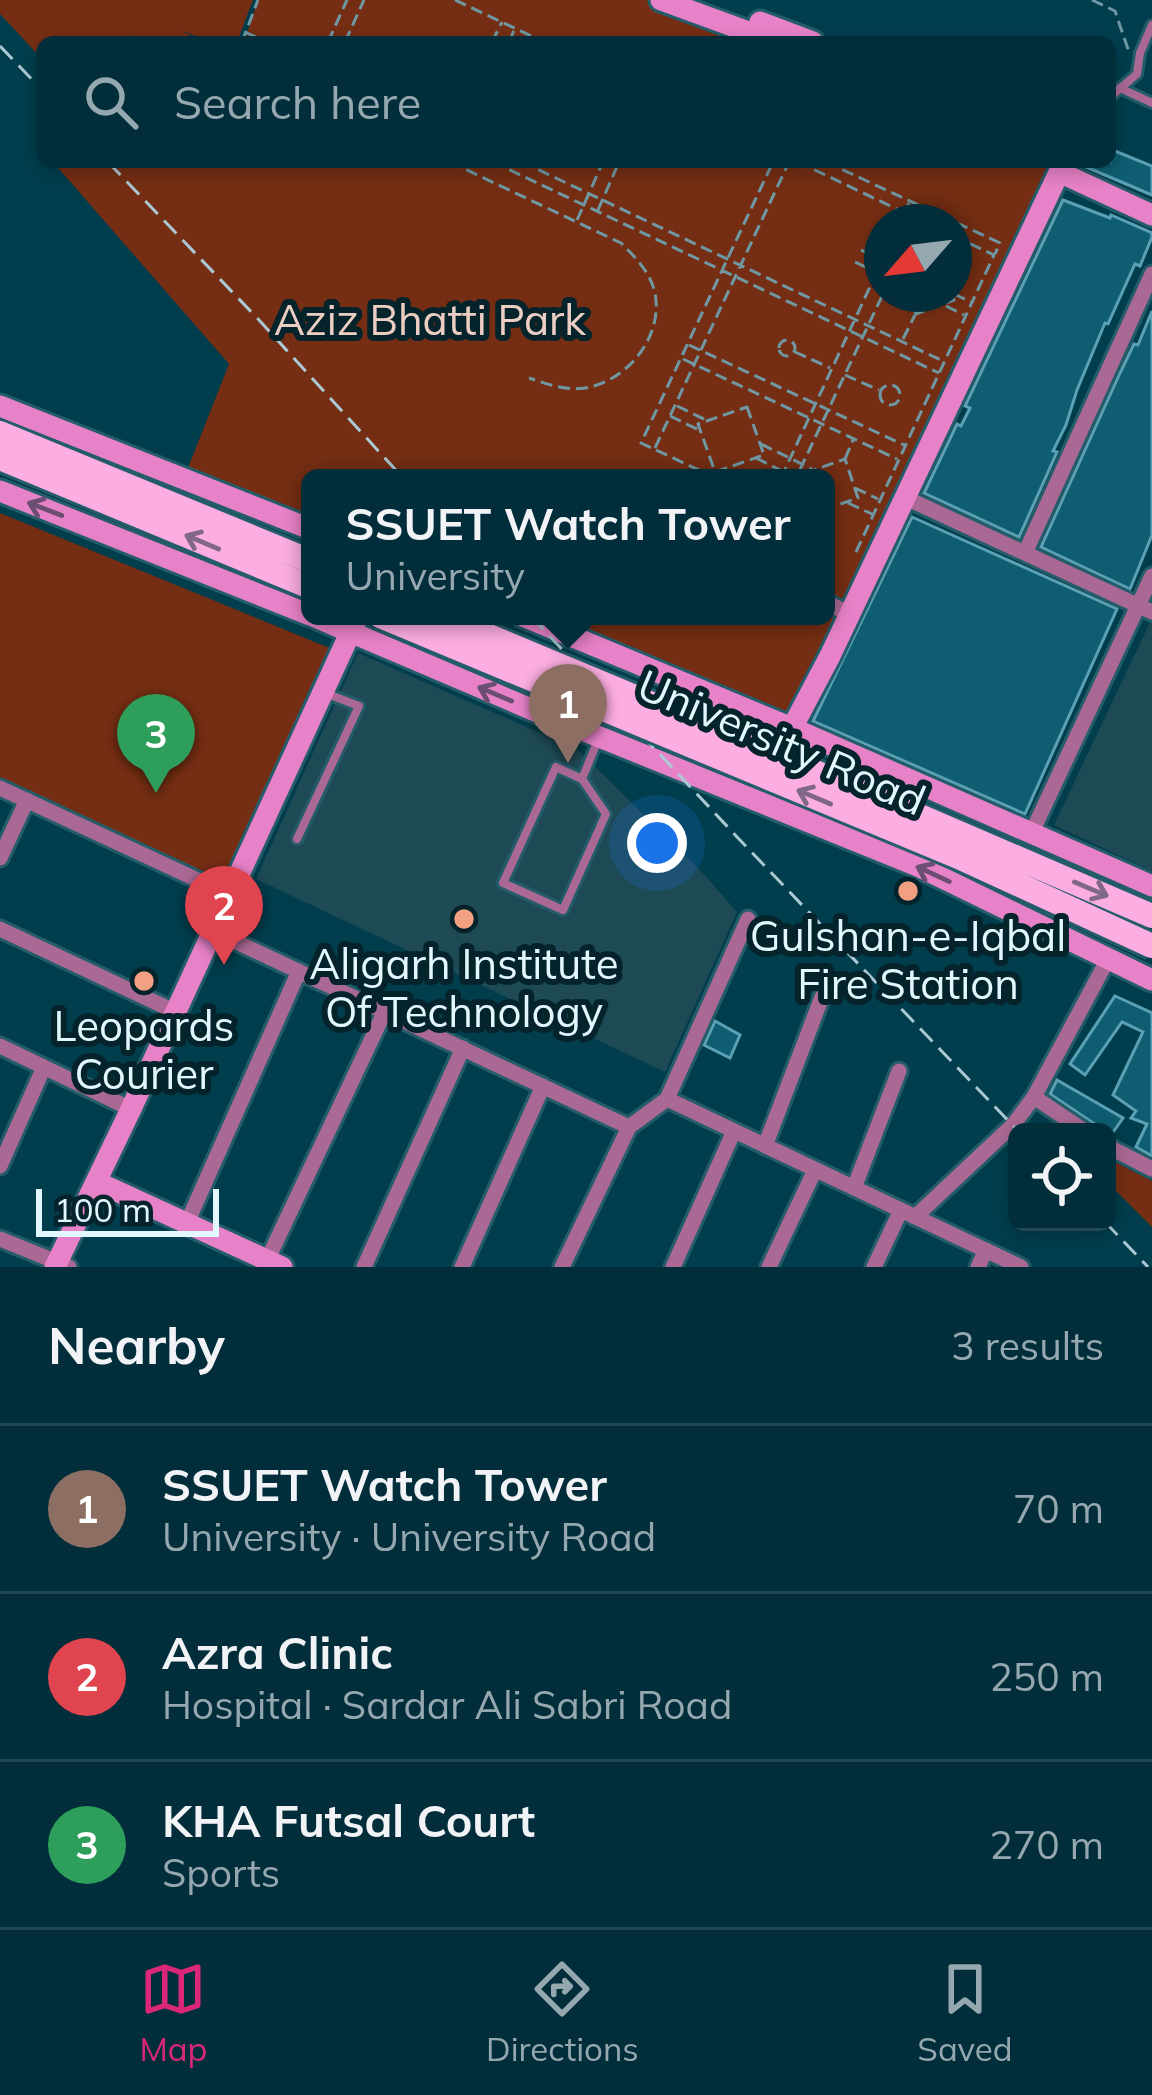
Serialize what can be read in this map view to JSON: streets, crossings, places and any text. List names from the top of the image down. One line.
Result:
{"streets":{"main road":["University Road"]},"parks":["Aziz Bhatti Park"],"places":["Gulshan-e-Iqbal Fire Station","Aligarh Institute Of Technology","Leopards Courier"],"scale_bar":"100 m","north":"bottom left","page":{"search":"Search here","popup":["SSUET Watch Tower","University"],"pins":["1","3","2"],"scale":"100 m","heading":["Nearby","3 results"],"list":[{"mark":"1","name":"SSUET Watch Tower","note":"University · University Road","value":"70 m"},{"mark":"2","name":"Azra Clinic","note":"Hospital · Sardar Ali Sabri Road","value":"250 m"},{"mark":"3","name":"KHA Futsal Court","note":"Sports","value":"270 m"}],"nav":["Map","Directions","Saved"]}}
